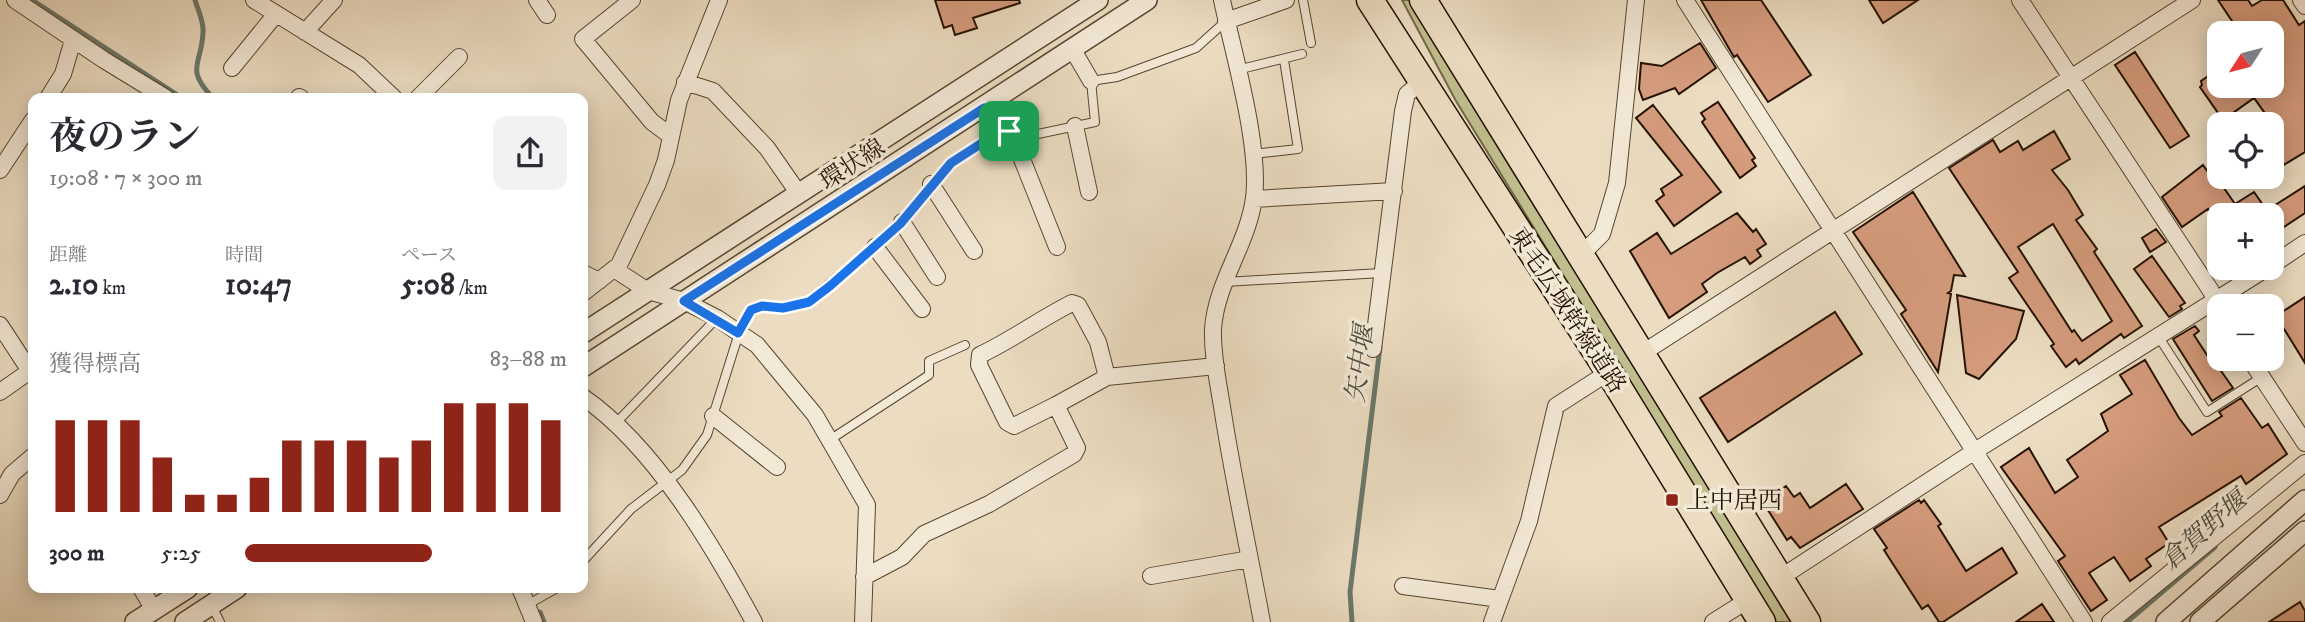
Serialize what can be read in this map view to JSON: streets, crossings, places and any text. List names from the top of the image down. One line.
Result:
{"streets":{"highway":["東毛広域幹線道路"],"street":["環状線"]},"water":["矢中堰","倉賀野堰"],"places":{"transit":["上中居西"]},"north":"bottom left","page":{"map_buttons":["+","−"],"heading":["夜のラン","19:08 · 7 × 300 m"],"stats":[["距離","2.10 km"],["時間","10:47"],["ペース","5:08 /km"]],"chart":["獲得標高","83–88 m"],"list":[{"name":"300 m","note":"5:25"}]}}
